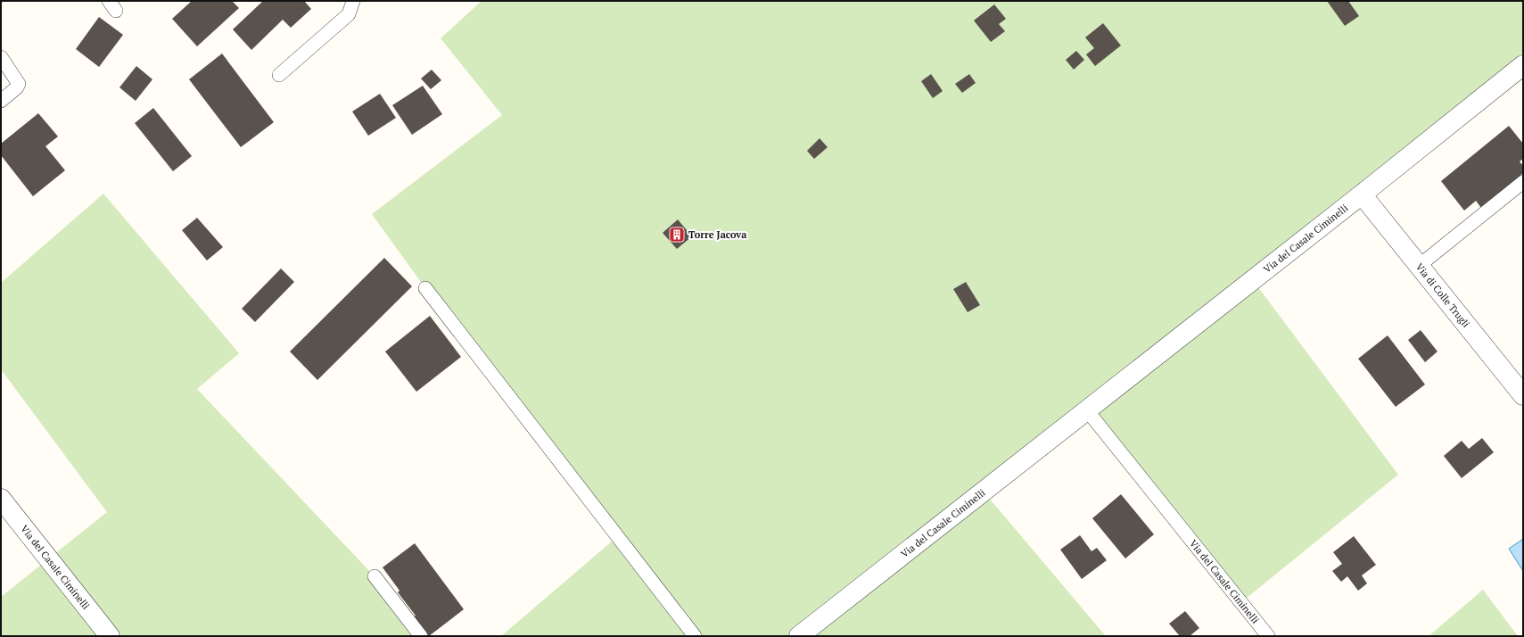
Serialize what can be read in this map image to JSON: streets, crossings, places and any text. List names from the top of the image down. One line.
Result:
{"streets":{"street":["Via del Casale Ciminelli","Via di Colle Trugli"]},"crossings":[["Via del Casale Ciminelli","Via di Colle Trugli"]],"places":{"building":["Torre Jacova"]}}
